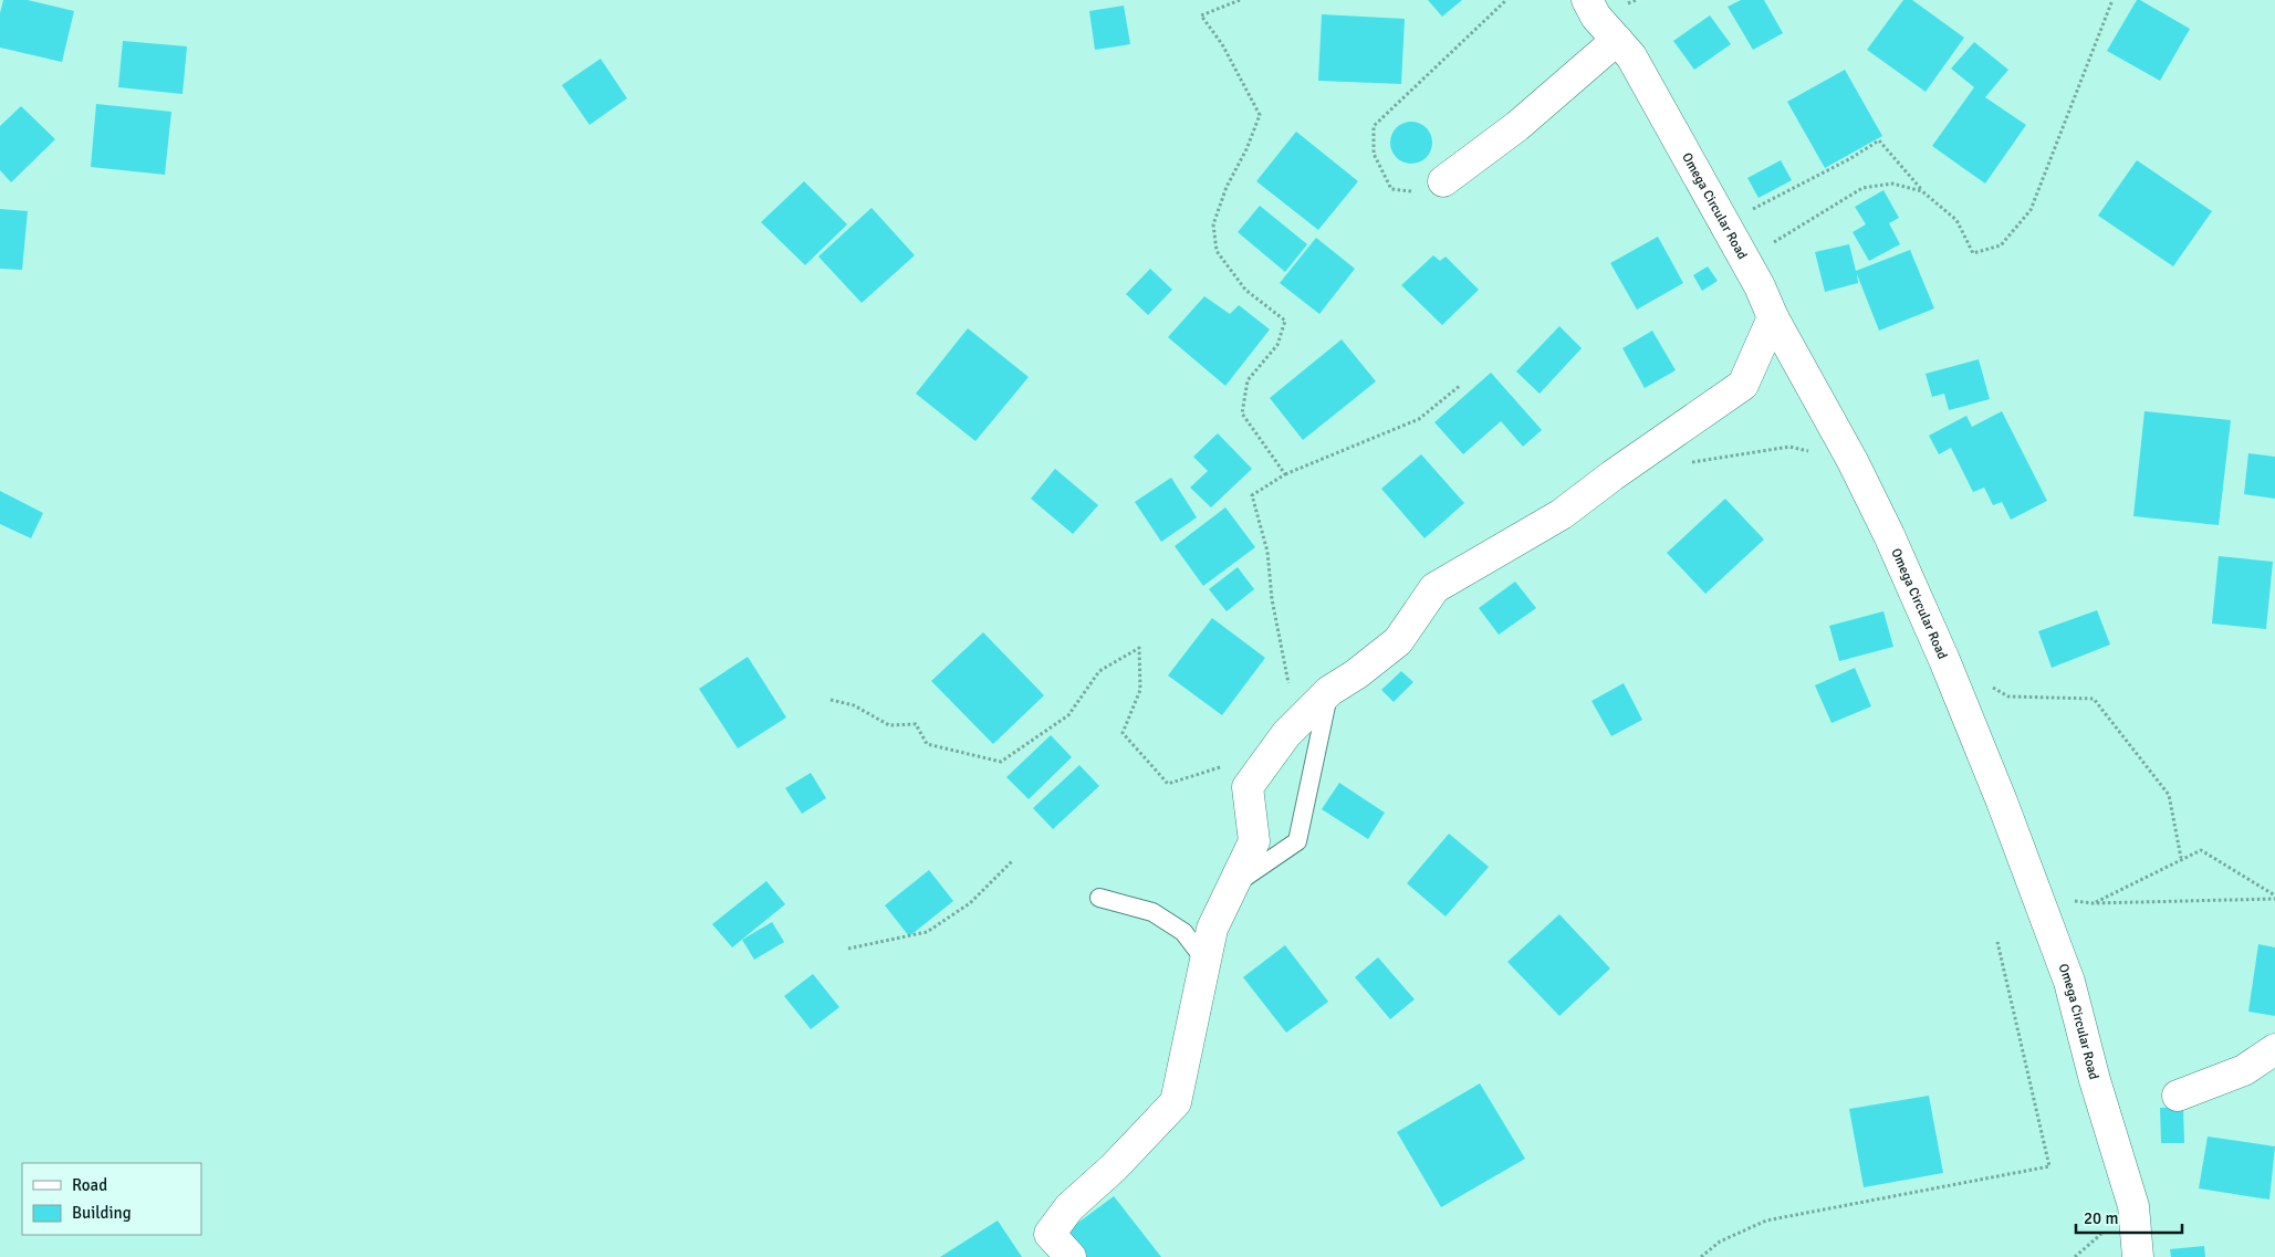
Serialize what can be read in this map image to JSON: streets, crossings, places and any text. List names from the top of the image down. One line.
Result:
{"streets":{"street":["Omega Circular Road"]},"legend":["Road","Building"],"scale_bar":"20 m"}
